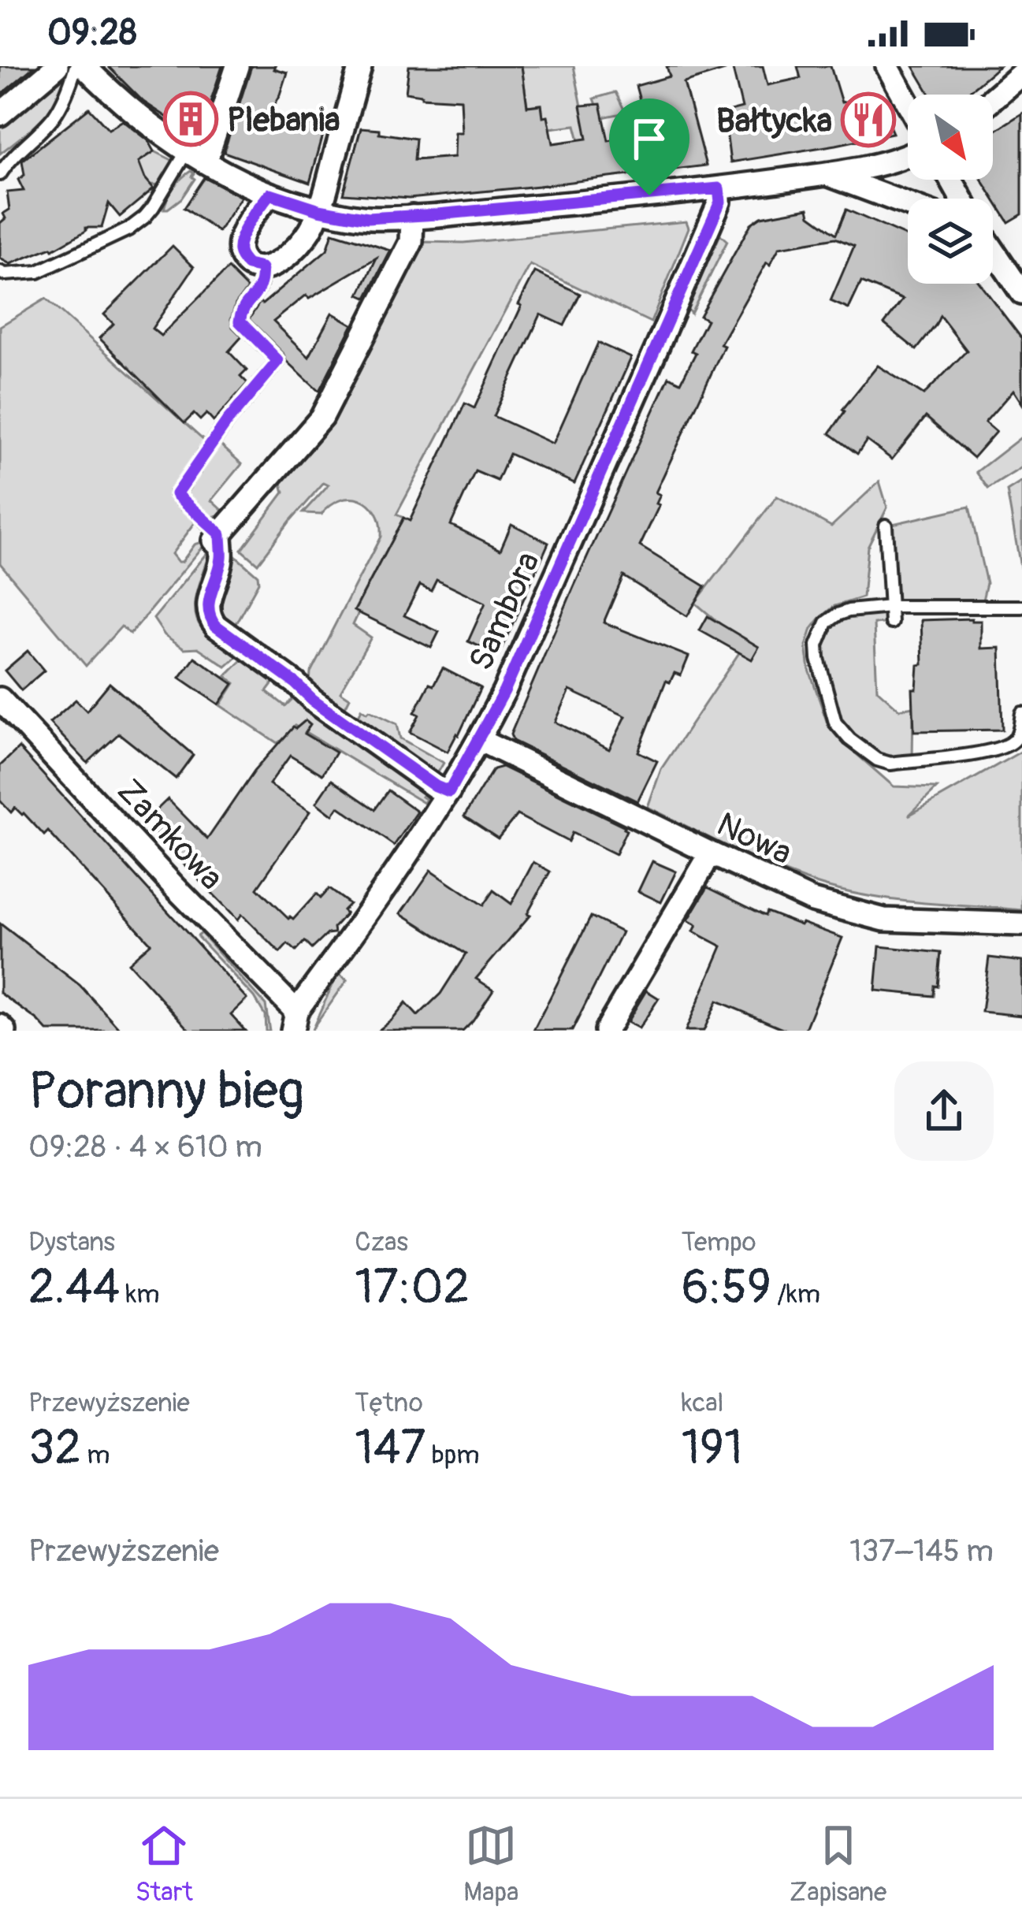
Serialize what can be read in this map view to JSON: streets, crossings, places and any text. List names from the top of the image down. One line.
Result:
{"streets":{"street":["Sambora","Zamkowa","Nowa"]},"crossings":[["Sambora","Zamkowa"],["Sambora","Nowa"]],"places":{"building":["Plebania"],"restaurant":["Bałtycka"]},"north":"bottom right","page":{"status":"09:28","heading":["Poranny bieg","09:28 · 4 × 610 m"],"stats":[["Dystans","2.44 km"],["Czas","17:02"],["Tempo","6:59 /km"],["Przewyższenie","32 m"],["Tętno","147 bpm"],["kcal","191"]],"chart":["Przewyższenie","137–145 m"],"tabs":["Start","Mapa","Zapisane"]}}
